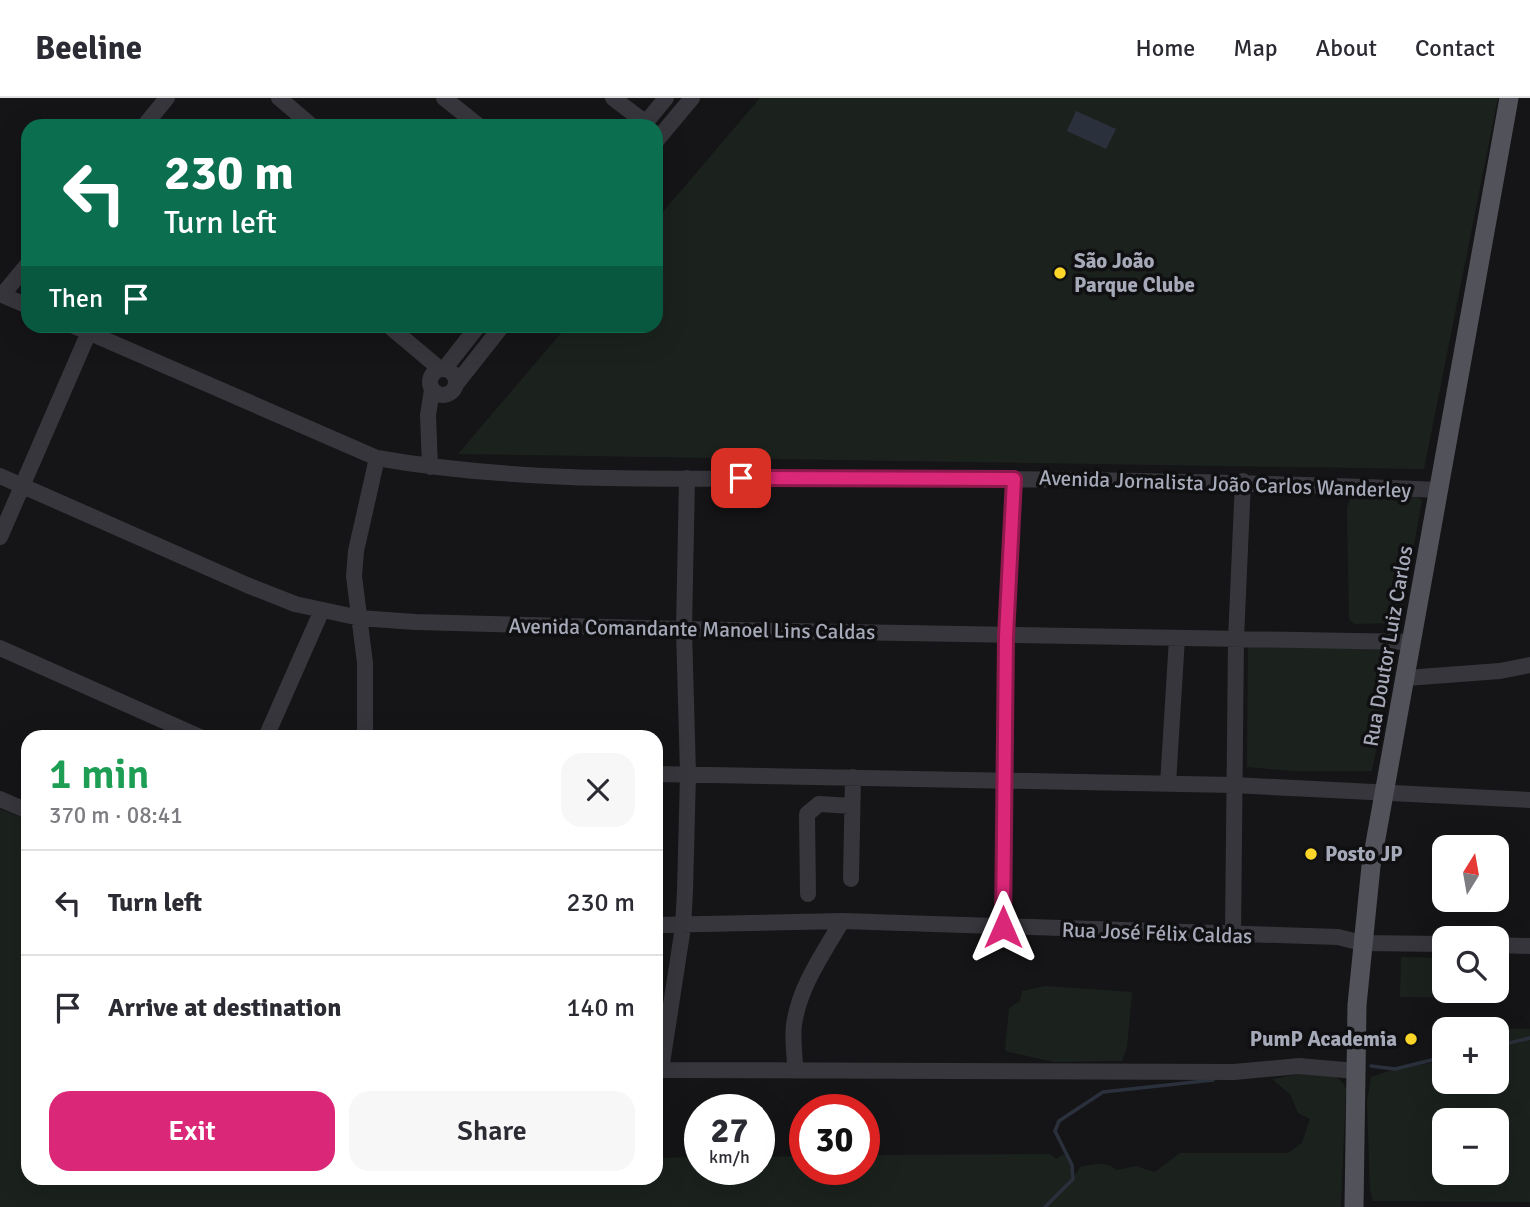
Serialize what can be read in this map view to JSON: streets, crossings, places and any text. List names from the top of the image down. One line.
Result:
{"streets":{"main road":["Rua Doutor Luiz Carlos"],"street":["Avenida Jornalista João Carlos Wanderley","Avenida Comandante Manoel Lins Caldas","Rua José Félix Caldas"]},"crossings":[["Avenida Jornalista João Carlos Wanderley","Rua Doutor Luiz Carlos"],["Avenida Comandante Manoel Lins Caldas","Rua Doutor Luiz Carlos"],["Rua Doutor Luiz Carlos","Rua José Félix Caldas"]],"places":["São João Parque Clube","Posto JP","PumP Academia"],"north":"top","page":{"header":"Beeline","nav":["Home","Map","About","Contact"],"turn":["230 m","Turn left"],"then":"Then","heading":["1 min","370 m · 08:41"],"map_buttons":["+","−"],"list":[{"name":"Turn left","value":"230 m"},{"name":"Arrive at destination","value":"140 m"}],"buttons":["Exit","Share"],"speed":"27 km/h","limit":"30"}}
